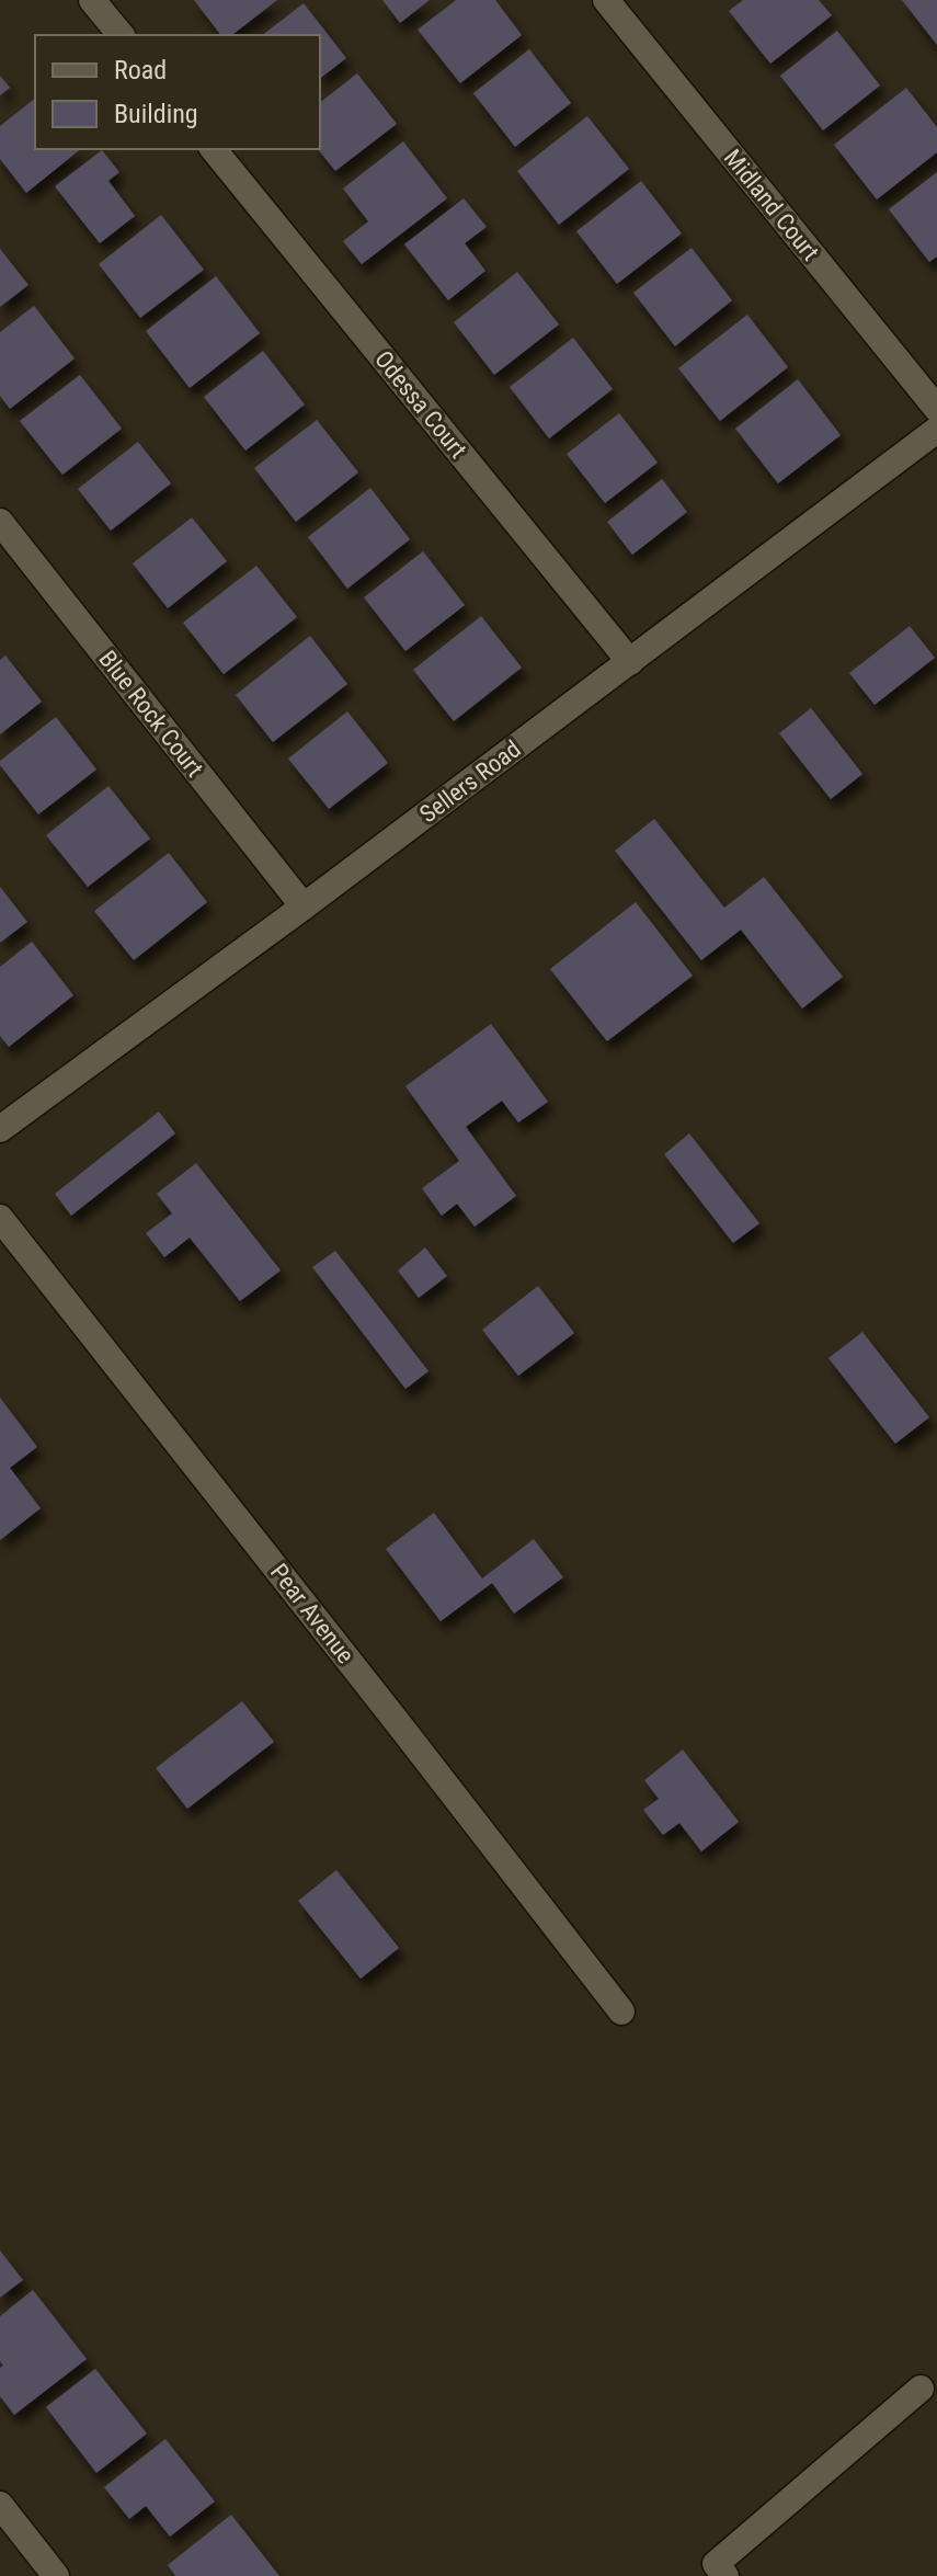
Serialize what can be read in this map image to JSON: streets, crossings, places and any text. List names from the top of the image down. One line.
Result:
{"streets":{"street":["Midland Court","Odessa Court","Blue Rock Court","Sellers Road","Pear Avenue"]},"crossings":[["Odessa Court","Sellers Road"],["Blue Rock Court","Sellers Road"]],"legend":["Road","Building"]}
